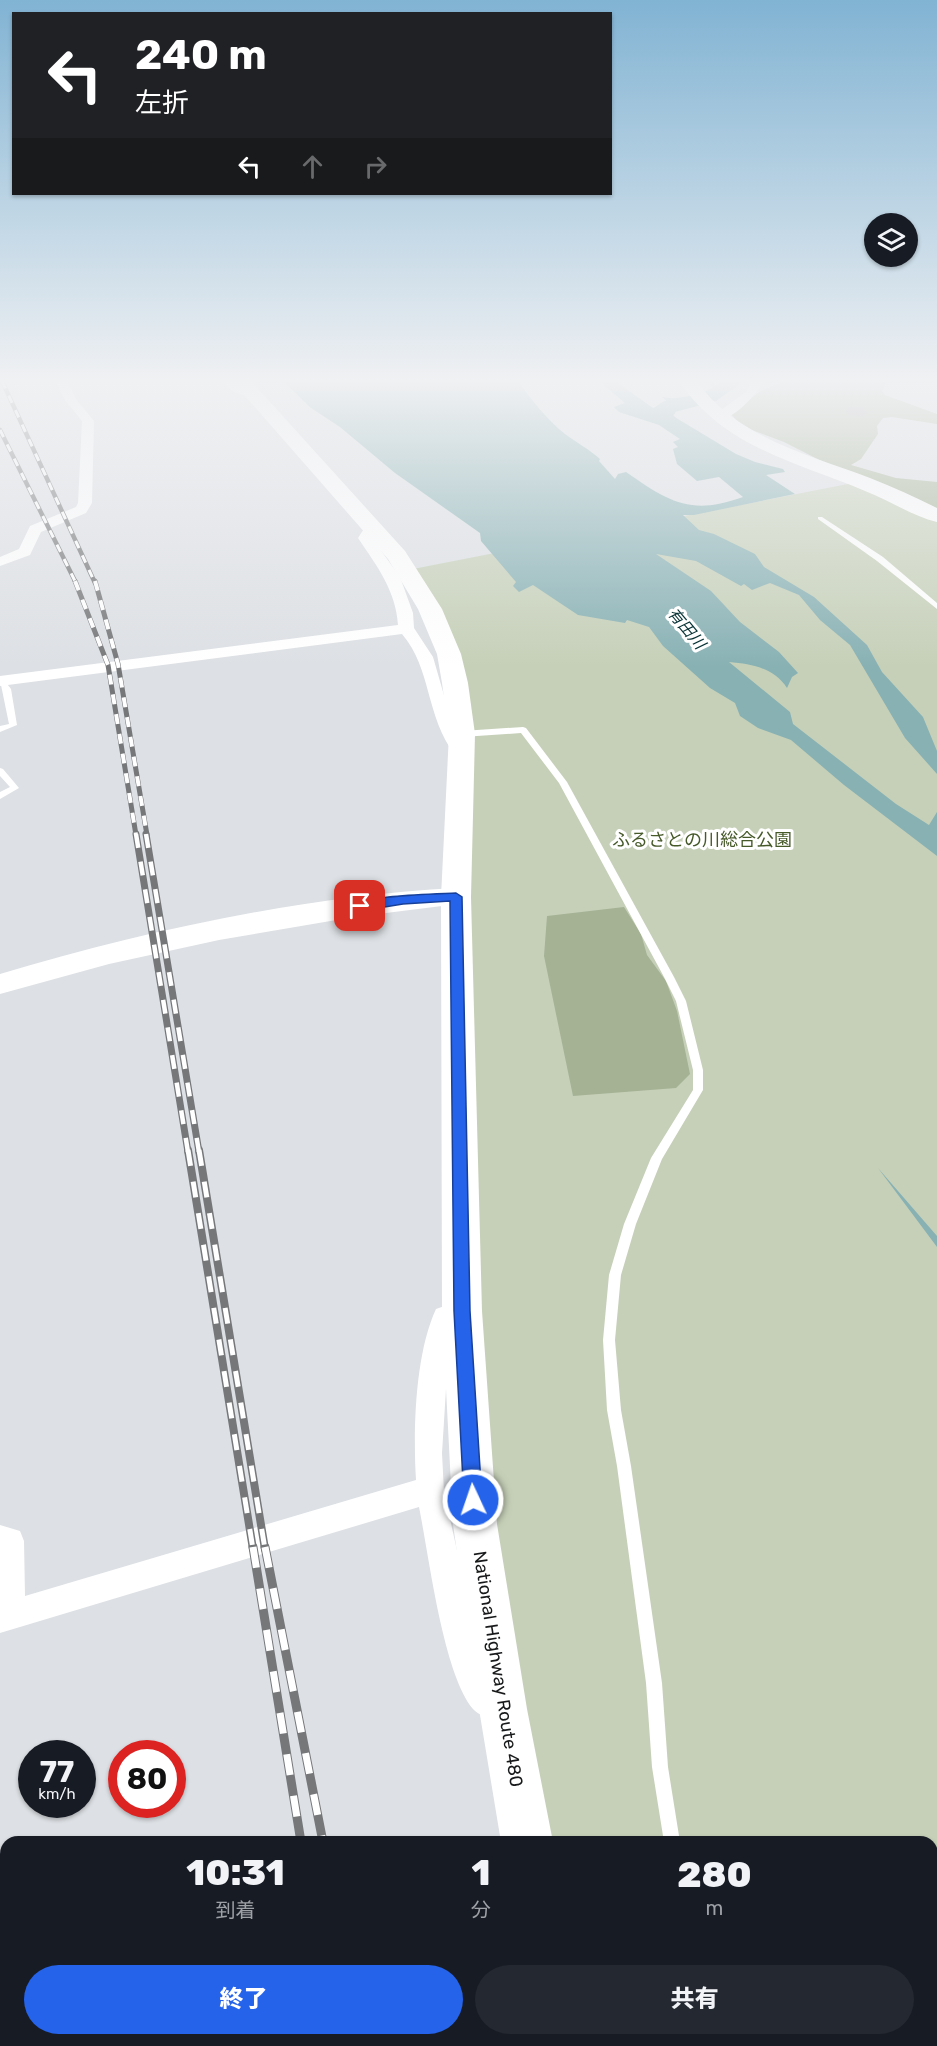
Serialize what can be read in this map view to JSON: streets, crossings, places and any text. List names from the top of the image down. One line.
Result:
{"streets":{"highway":["National Highway Route 480"]},"water":["有田川"],"parks":["ふるさとの川総合公園"],"page":{"turn":["240 m","左折"],"speed":"77 km/h","limit":"80","eta":["10:31","到着","1","分","280","m"],"buttons":["終了","共有"]}}
